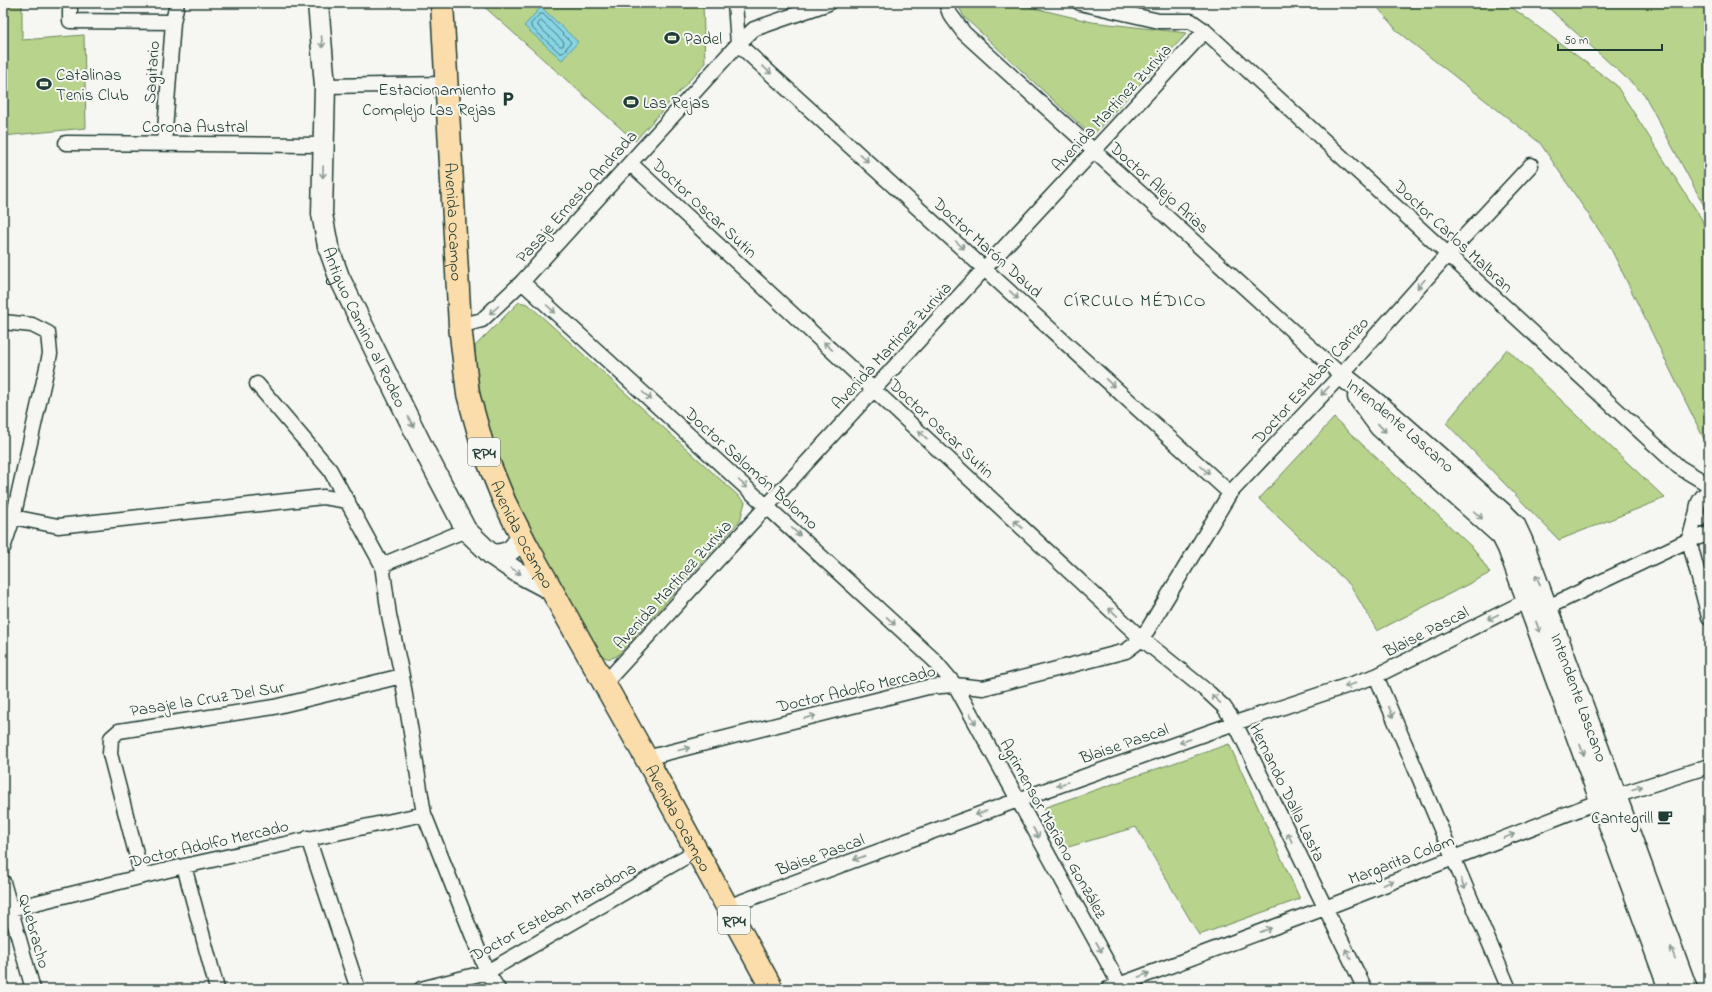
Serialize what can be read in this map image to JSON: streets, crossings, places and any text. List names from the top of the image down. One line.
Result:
{"streets":{"main road":["Avenida Ocampo","Antiguo Camino al Rodeo","Intendente Lascano","RP4"],"street":["Sagitario","Avenida Martinez Zurivia","Corona Austral","Doctor Alejo Arias","Pasaje Ernesto Andrada","Doctor Oscar Sutin","Doctor Carlos Malbran","Doctor Marón Daud","Doctor Esteban Carrizo","Doctor Salomón Bolomo","Blaise Pascal","Doctor Adolfo Mercado","Pasaje la Cruz Del Sur","Hernando Dalla Lasta","Agrimensor Mariano González","Margarita Colom","Doctor Esteban Maradona","Quebracho"]},"crossings":[["Sagitario","Corona Austral"],["Avenida Martinez Zurivia","Doctor Alejo Arias"],["Avenida Martinez Zurivia","Doctor Oscar Sutin"],["Avenida Martinez Zurivia","Avenida Ocampo"],["Avenida Martinez Zurivia","Doctor Carlos Malbran"],["Avenida Martinez Zurivia","Doctor Marón Daud"],["Avenida Martinez Zurivia","Doctor Salomón Bolomo"],["Corona Austral","Antiguo Camino al Rodeo"],["Doctor Alejo Arias","Doctor Esteban Carrizo"],["Doctor Alejo Arias","Intendente Lascano"],["Pasaje Ernesto Andrada","Doctor Oscar Sutin"],["Pasaje Ernesto Andrada","Avenida Ocampo"],["Pasaje Ernesto Andrada","Doctor Marón Daud"],["Pasaje Ernesto Andrada","Doctor Salomón Bolomo"],["Doctor Oscar Sutin","Doctor Esteban Carrizo"],["Doctor Oscar Sutin","Doctor Adolfo Mercado"],["Doctor Oscar Sutin","Hernando Dalla Lasta"],["Avenida Ocampo","Antiguo Camino al Rodeo"],["Avenida Ocampo","Blaise Pascal"],["Avenida Ocampo","Doctor Adolfo Mercado"],["Avenida Ocampo","Doctor Esteban Maradona"],["Doctor Carlos Malbran","Doctor Esteban Carrizo"],["Doctor Marón Daud","Doctor Esteban Carrizo"],["Doctor Esteban Carrizo","Intendente Lascano"],["Doctor Esteban Carrizo","Doctor Adolfo Mercado"],["Doctor Esteban Carrizo","Hernando Dalla Lasta"],["Intendente Lascano","Blaise Pascal"],["Intendente Lascano","Margarita Colom"],["Doctor Salomón Bolomo","Doctor Adolfo Mercado"],["Doctor Salomón Bolomo","Agrimensor Mariano González"],["Blaise Pascal","Hernando Dalla Lasta"],["Blaise Pascal","Agrimensor Mariano González"],["Doctor Adolfo Mercado","Pasaje la Cruz Del Sur"],["Doctor Adolfo Mercado","Hernando Dalla Lasta"],["Doctor Adolfo Mercado","Agrimensor Mariano González"],["Doctor Adolfo Mercado","Quebracho"],["Hernando Dalla Lasta","Margarita Colom"],["Agrimensor Mariano González","Margarita Colom"]],"one_way":["Doctor Oscar Sutin","Doctor Marón Daud","Antiguo Camino al Rodeo","Doctor Esteban Carrizo","Doctor Salomón Bolomo","Blaise Pascal","Hernando Dalla Lasta","Agrimensor Mariano González","Margarita Colom"],"districts":["CÍRCULO MÉDICO"],"places":{"sports":["Padel","Catalinas Tenis Club","Las Rejas"],"parking":["Estacionamiento Complejo Las Rejas"],"cafe":["Cantegrill"]},"scale_bar":"50 m"}
